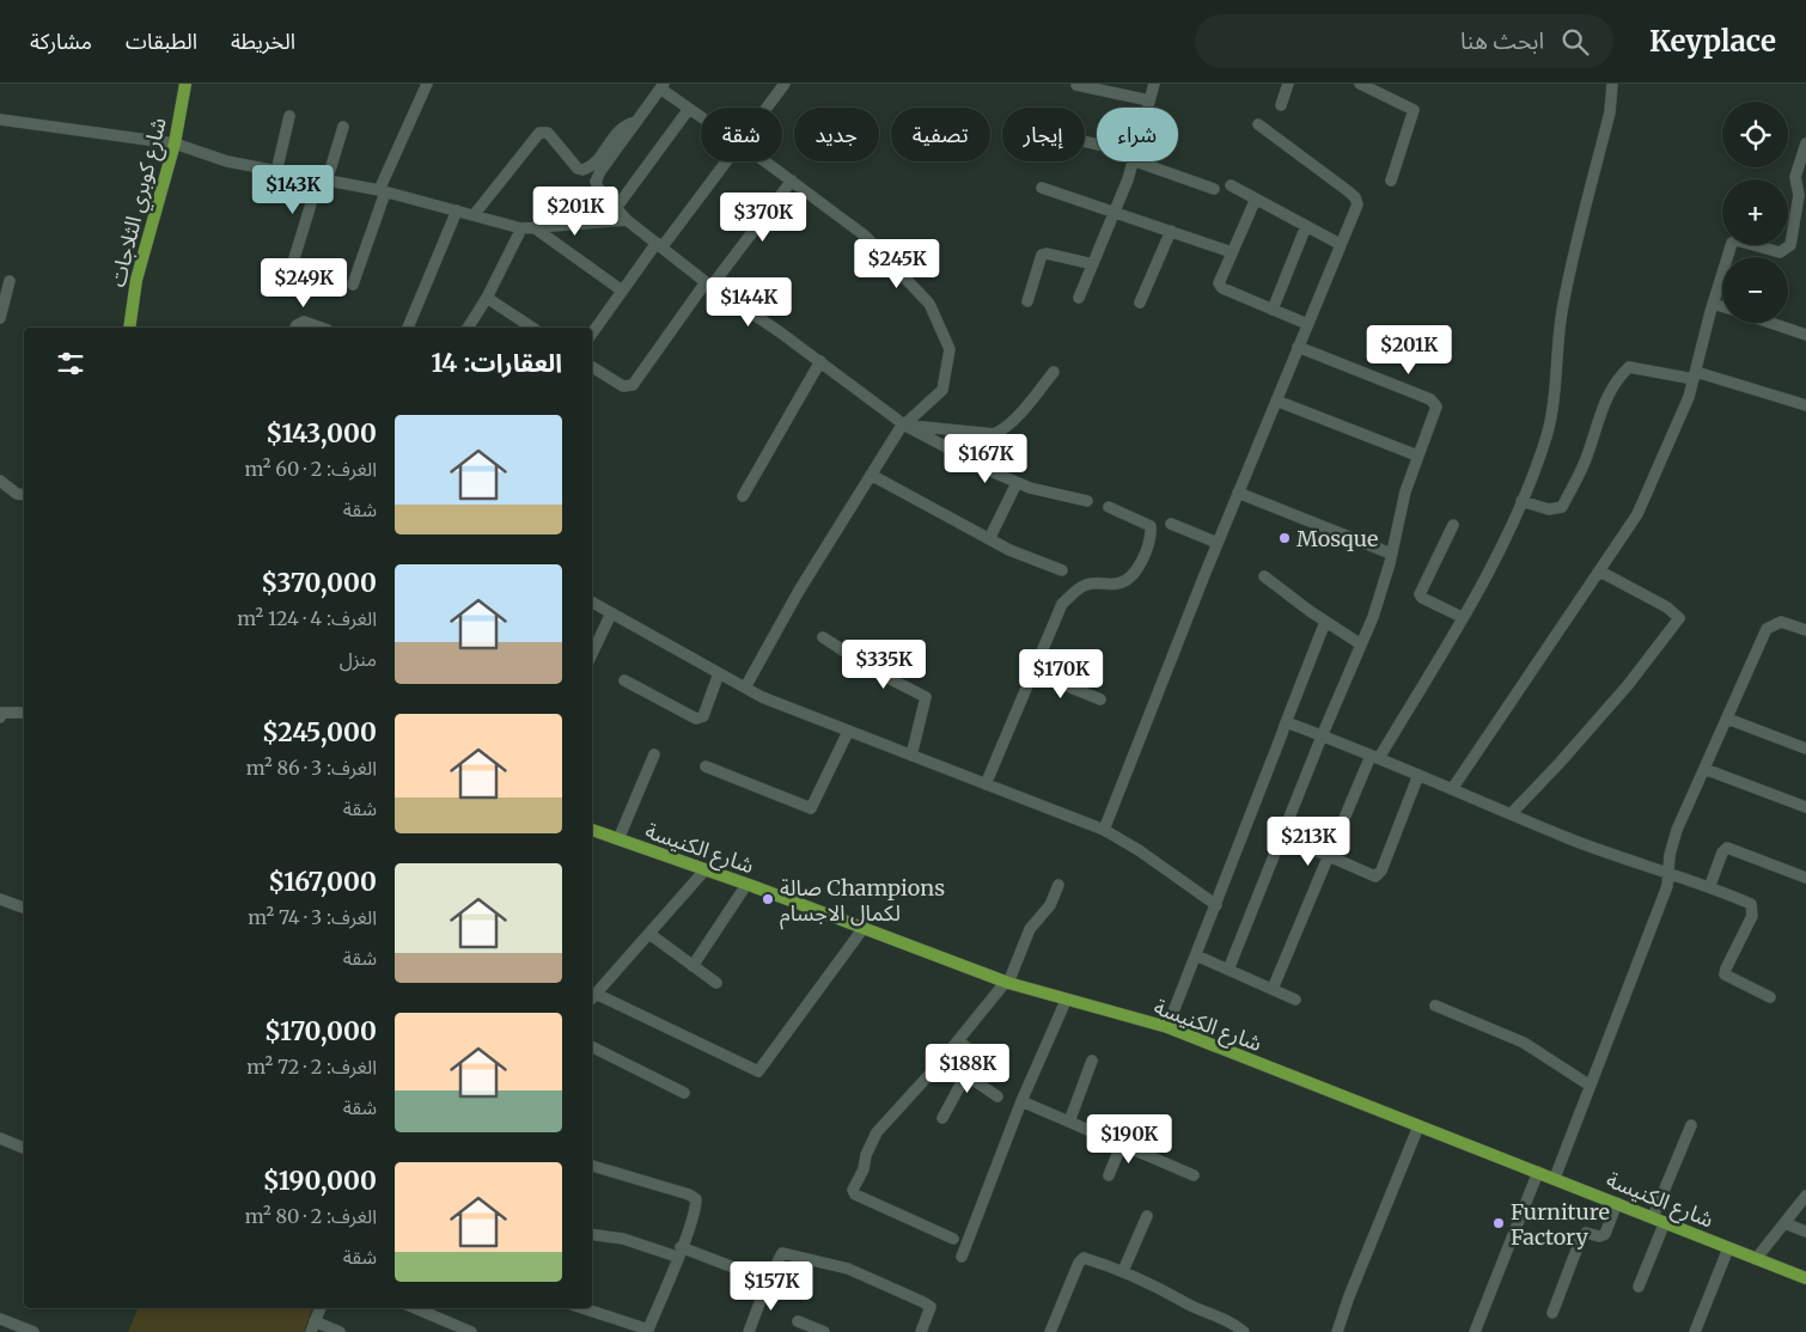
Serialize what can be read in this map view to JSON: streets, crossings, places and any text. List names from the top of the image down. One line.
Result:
{"streets":{"main road":["شارع كوبري الثلاجات","شارع الكنيسة"]},"places":["Mosque","صالة Champions لكمال الاجسام","Furniture Factory"],"page":{"header":"Keyplace","search":"ابحث هنا","nav":["الخريطة","الطبقات","مشاركة"],"map_buttons":["+","−"],"chip":["شراء","إيجار","تصفية","جديد","شقة"],"price":["$143K","$201K","$370K","$245K","$249K","$144K","$201K","$167K","$335K","$170K","$213K","$188K","$190K","$157K"],"heading":"العقارات: 14","list":[{"name":"$143,000","note":"الغرف: 2 · 60 m² · شقة"},{"name":"$370,000","note":"الغرف: 4 · 124 m² · منزل"},{"name":"$245,000","note":"الغرف: 3 · 86 m² · شقة"},{"name":"$167,000","note":"الغرف: 3 · 74 m² · شقة"},{"name":"$170,000","note":"الغرف: 2 · 72 m² · شقة"},{"name":"$190,000","note":"الغرف: 2 · 80 m² · شقة"}]}}
